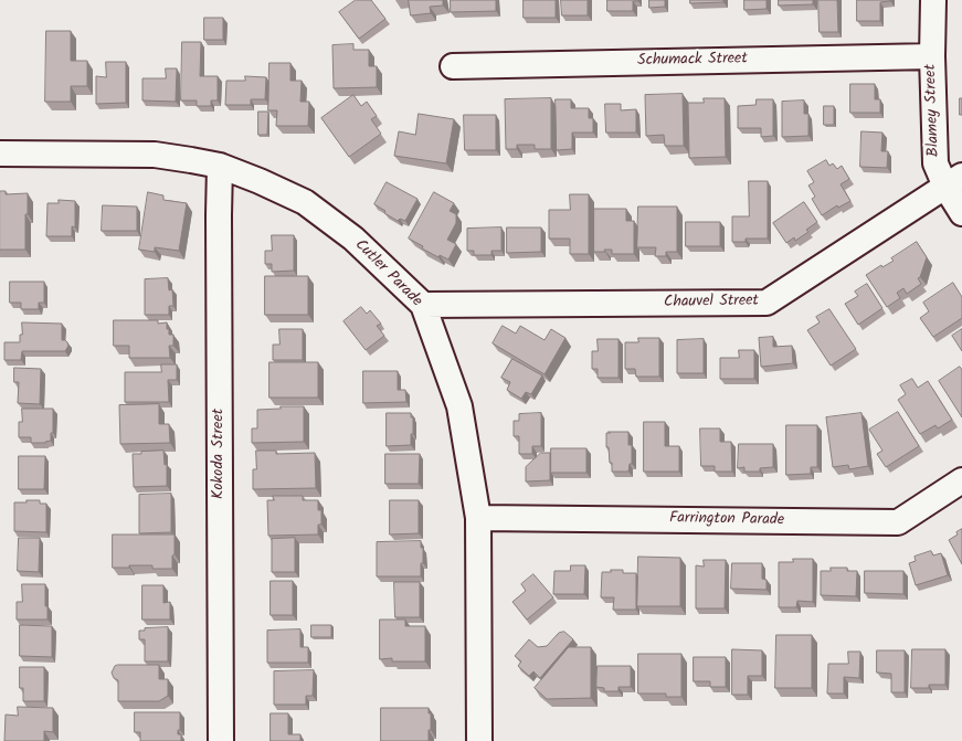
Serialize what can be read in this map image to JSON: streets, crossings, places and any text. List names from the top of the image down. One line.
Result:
{"streets":{"street":["Schumack Street","Blamey Street","Cutler Parade","Chauvel Street","Kokoda Street","Farrington Parade"]},"crossings":[["Schumack Street","Blamey Street"],["Blamey Street","Chauvel Street"],["Cutler Parade","Chauvel Street"],["Cutler Parade","Kokoda Street"],["Cutler Parade","Farrington Parade"]]}
